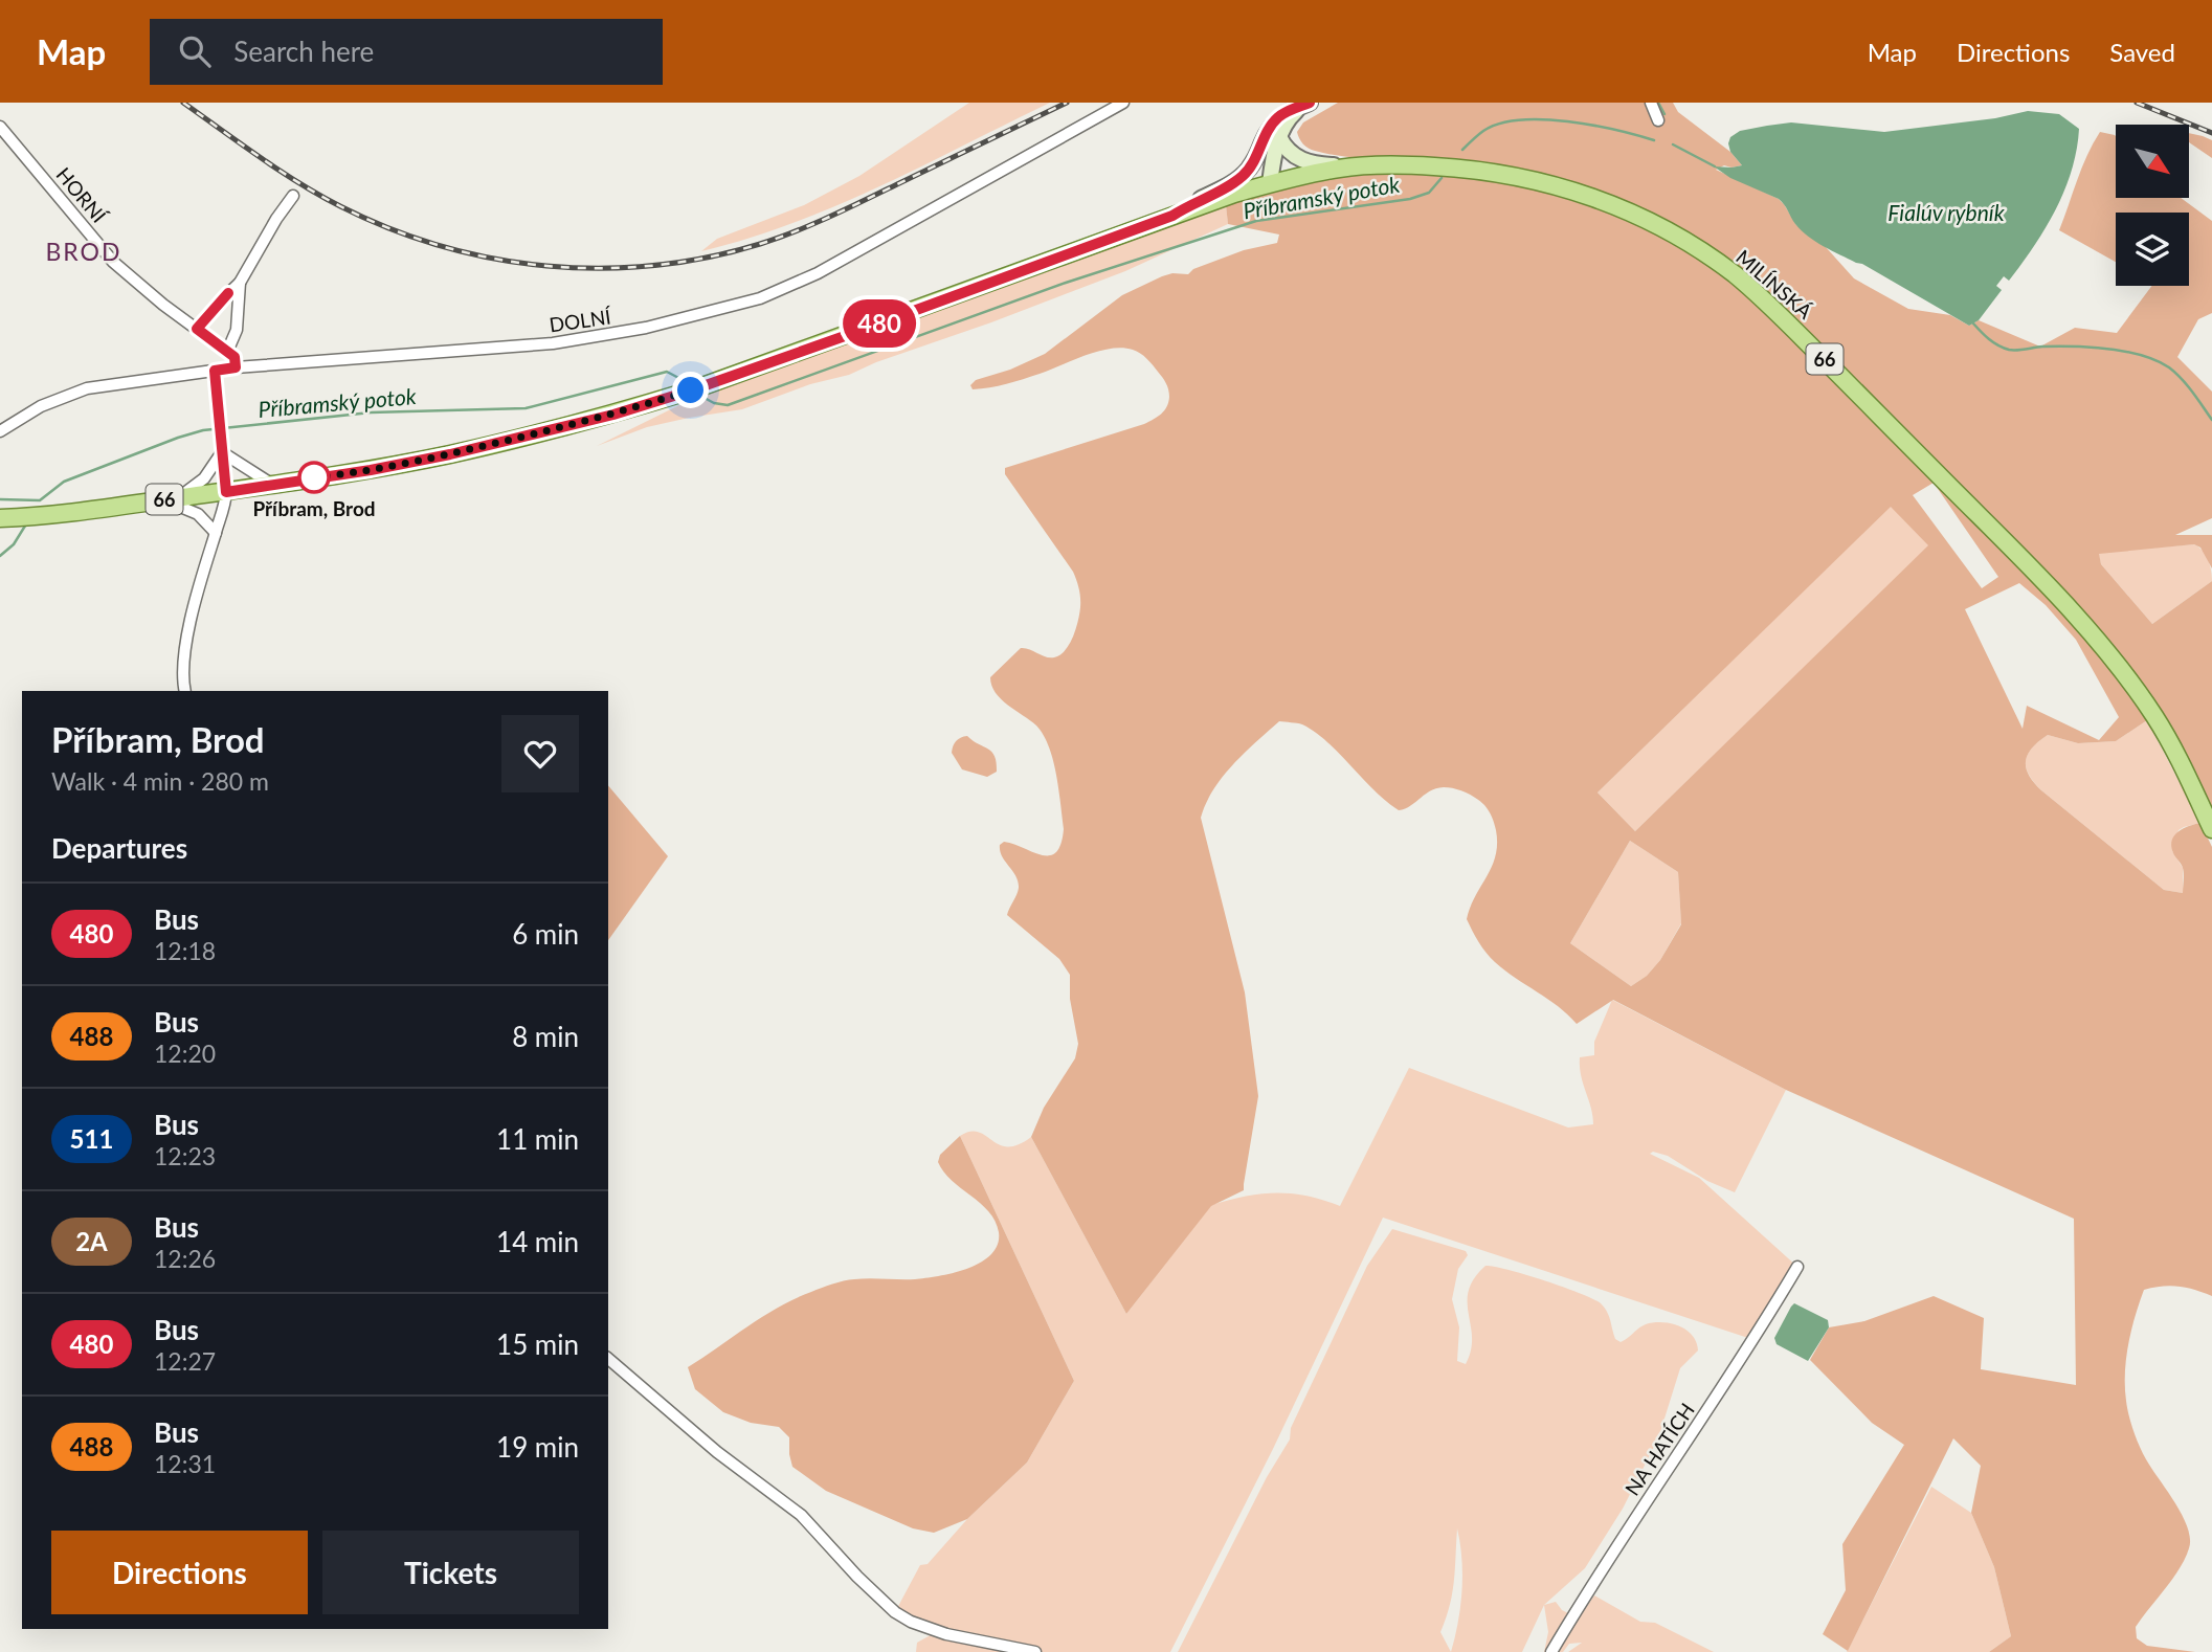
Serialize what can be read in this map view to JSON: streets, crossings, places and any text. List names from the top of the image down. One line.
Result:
{"streets":{"main road":["MILÍNSKÁ","66"],"street":["HORNÍ","DOLNÍ","NA HATÍCH"]},"crossings":[["HORNÍ","DOLNÍ"],["MILÍNSKÁ","66"]],"districts":["BROD"],"water":["Příbramský potok","Fialúv rybník"],"places":["Příbram, Brod"],"lines":["bus line 480"],"north":"bottom right","page":{"header":"Map","search":"Search here","nav":["Map","Directions","Saved"],"on_map":"480","heading":[["Příbram, Brod","Walk · 4 min · 280 m"],"Departures"],"list":[{"mark":"480","name":"Bus","note":"12:18","value":"6 min"},{"mark":"488","name":"Bus","note":"12:20","value":"8 min"},{"mark":"511","name":"Bus","note":"12:23","value":"11 min"},{"mark":"2A","name":"Bus","note":"12:26","value":"14 min"},{"mark":"480","name":"Bus","note":"12:27","value":"15 min"},{"mark":"488","name":"Bus","note":"12:31","value":"19 min"}],"buttons":["Directions","Tickets"]}}
